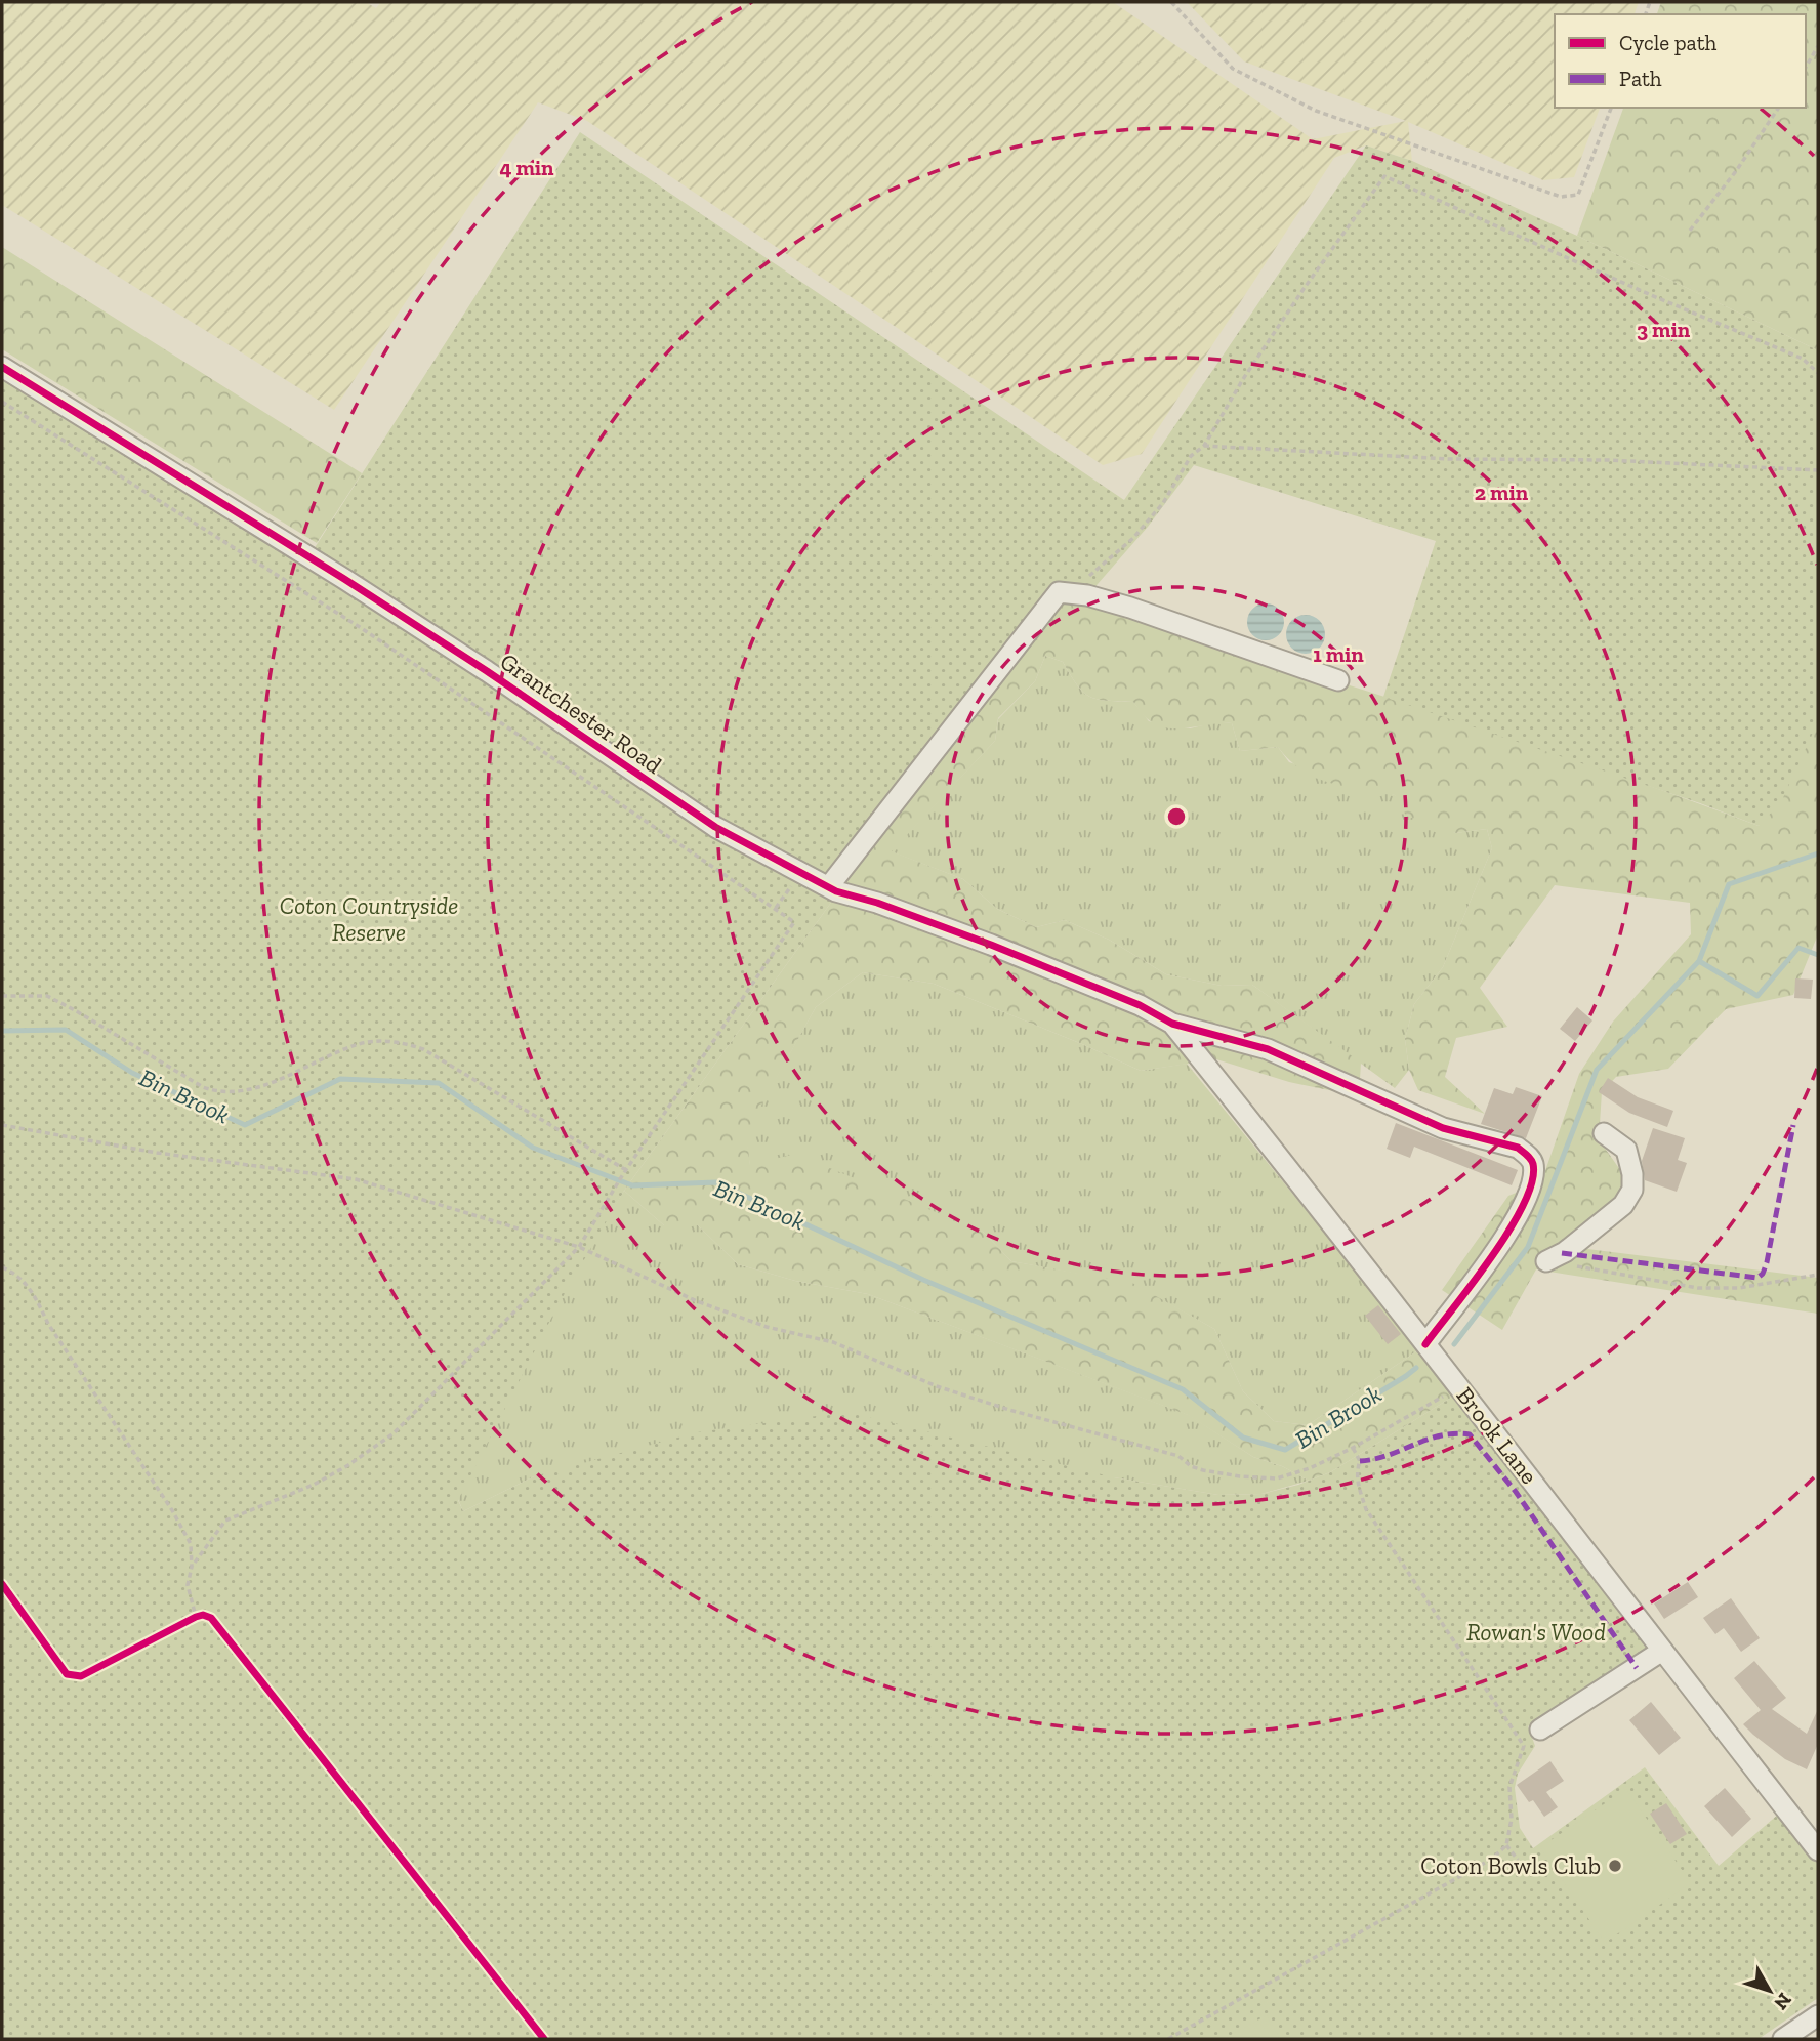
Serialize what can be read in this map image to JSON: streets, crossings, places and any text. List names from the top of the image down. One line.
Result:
{"streets":{"street":["Grantchester Road","Brook Lane"]},"crossings":[["Grantchester Road","Brook Lane"]],"water":["Bin Brook"],"parks":["Coton Countryside Reserve","Rowan's Wood"],"places":["Coton Bowls Club"],"legend":["Cycle path","Path"],"north":"bottom right","rings":["4 min","3 min","2 min","1 min"]}
